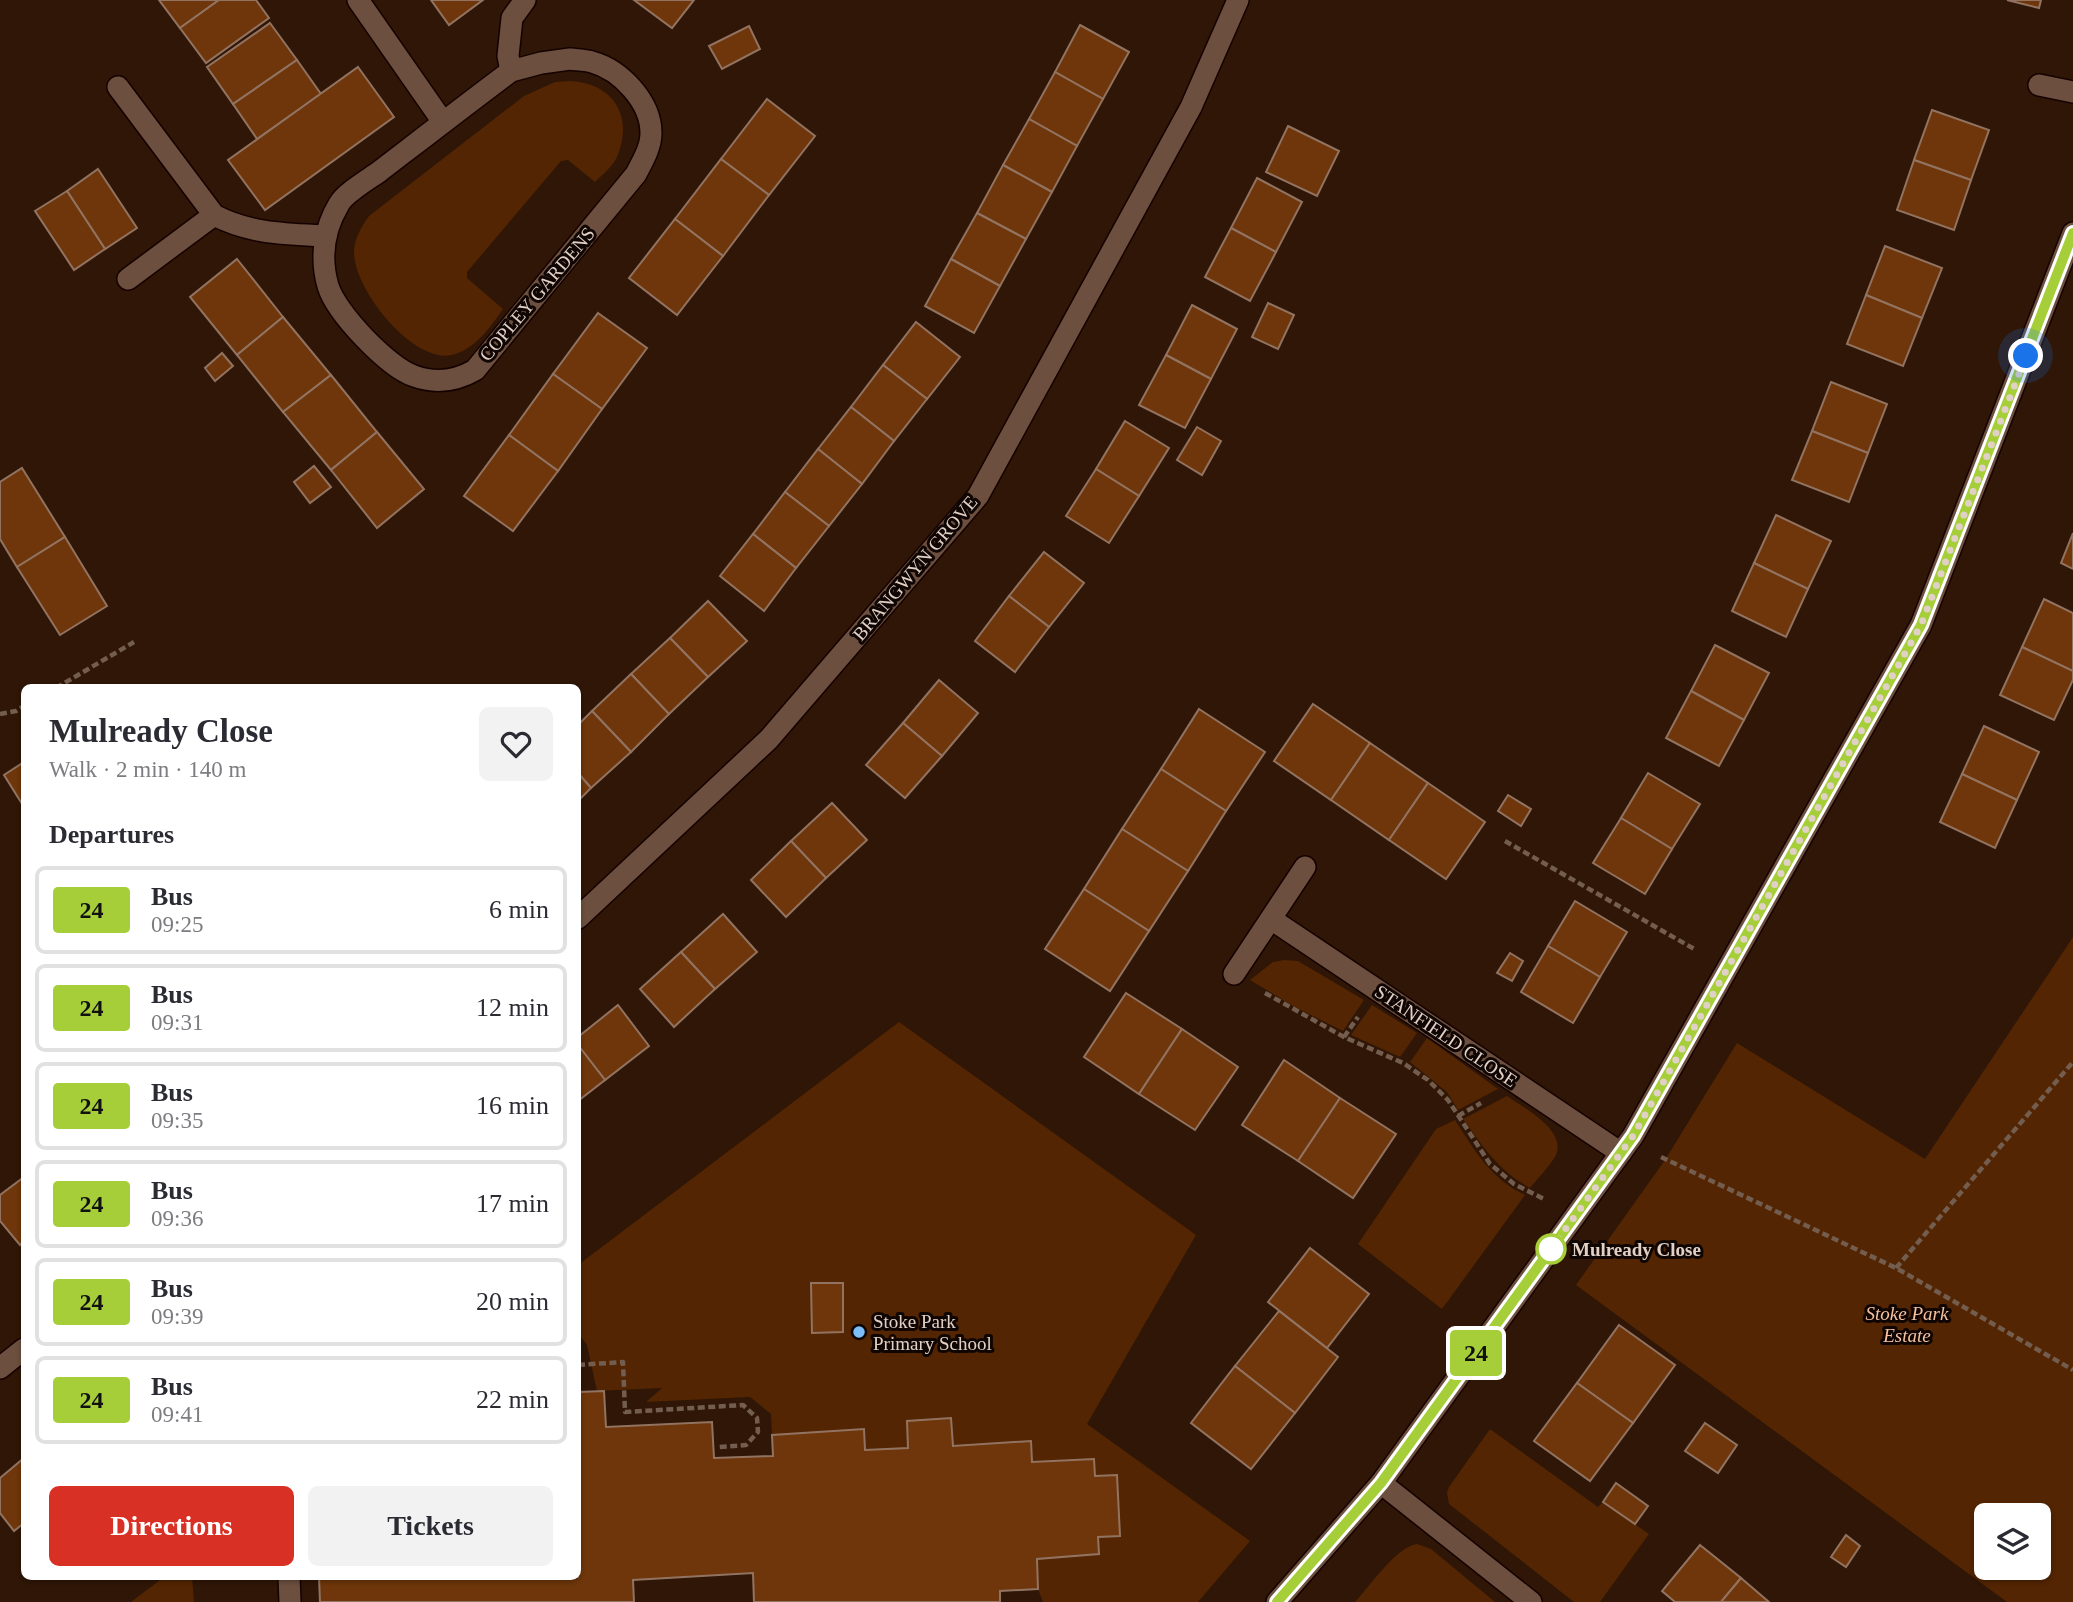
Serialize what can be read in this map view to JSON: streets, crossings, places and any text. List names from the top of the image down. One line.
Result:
{"streets":{"street":["COPLEY GARDENS","BRANGWYN GROVE","STANFIELD CLOSE"]},"parks":["Stoke Park Estate"],"places":["Mulready Close","Stoke Park Primary School"],"lines":["bus line 24"],"page":{"on_map":"24","heading":[["Mulready Close","Walk · 2 min · 140 m"],"Departures"],"list":[{"mark":"24","name":"Bus","note":"09:25","value":"6 min"},{"mark":"24","name":"Bus","note":"09:31","value":"12 min"},{"mark":"24","name":"Bus","note":"09:35","value":"16 min"},{"mark":"24","name":"Bus","note":"09:36","value":"17 min"},{"mark":"24","name":"Bus","note":"09:39","value":"20 min"},{"mark":"24","name":"Bus","note":"09:41","value":"22 min"}],"buttons":["Directions","Tickets"]}}
